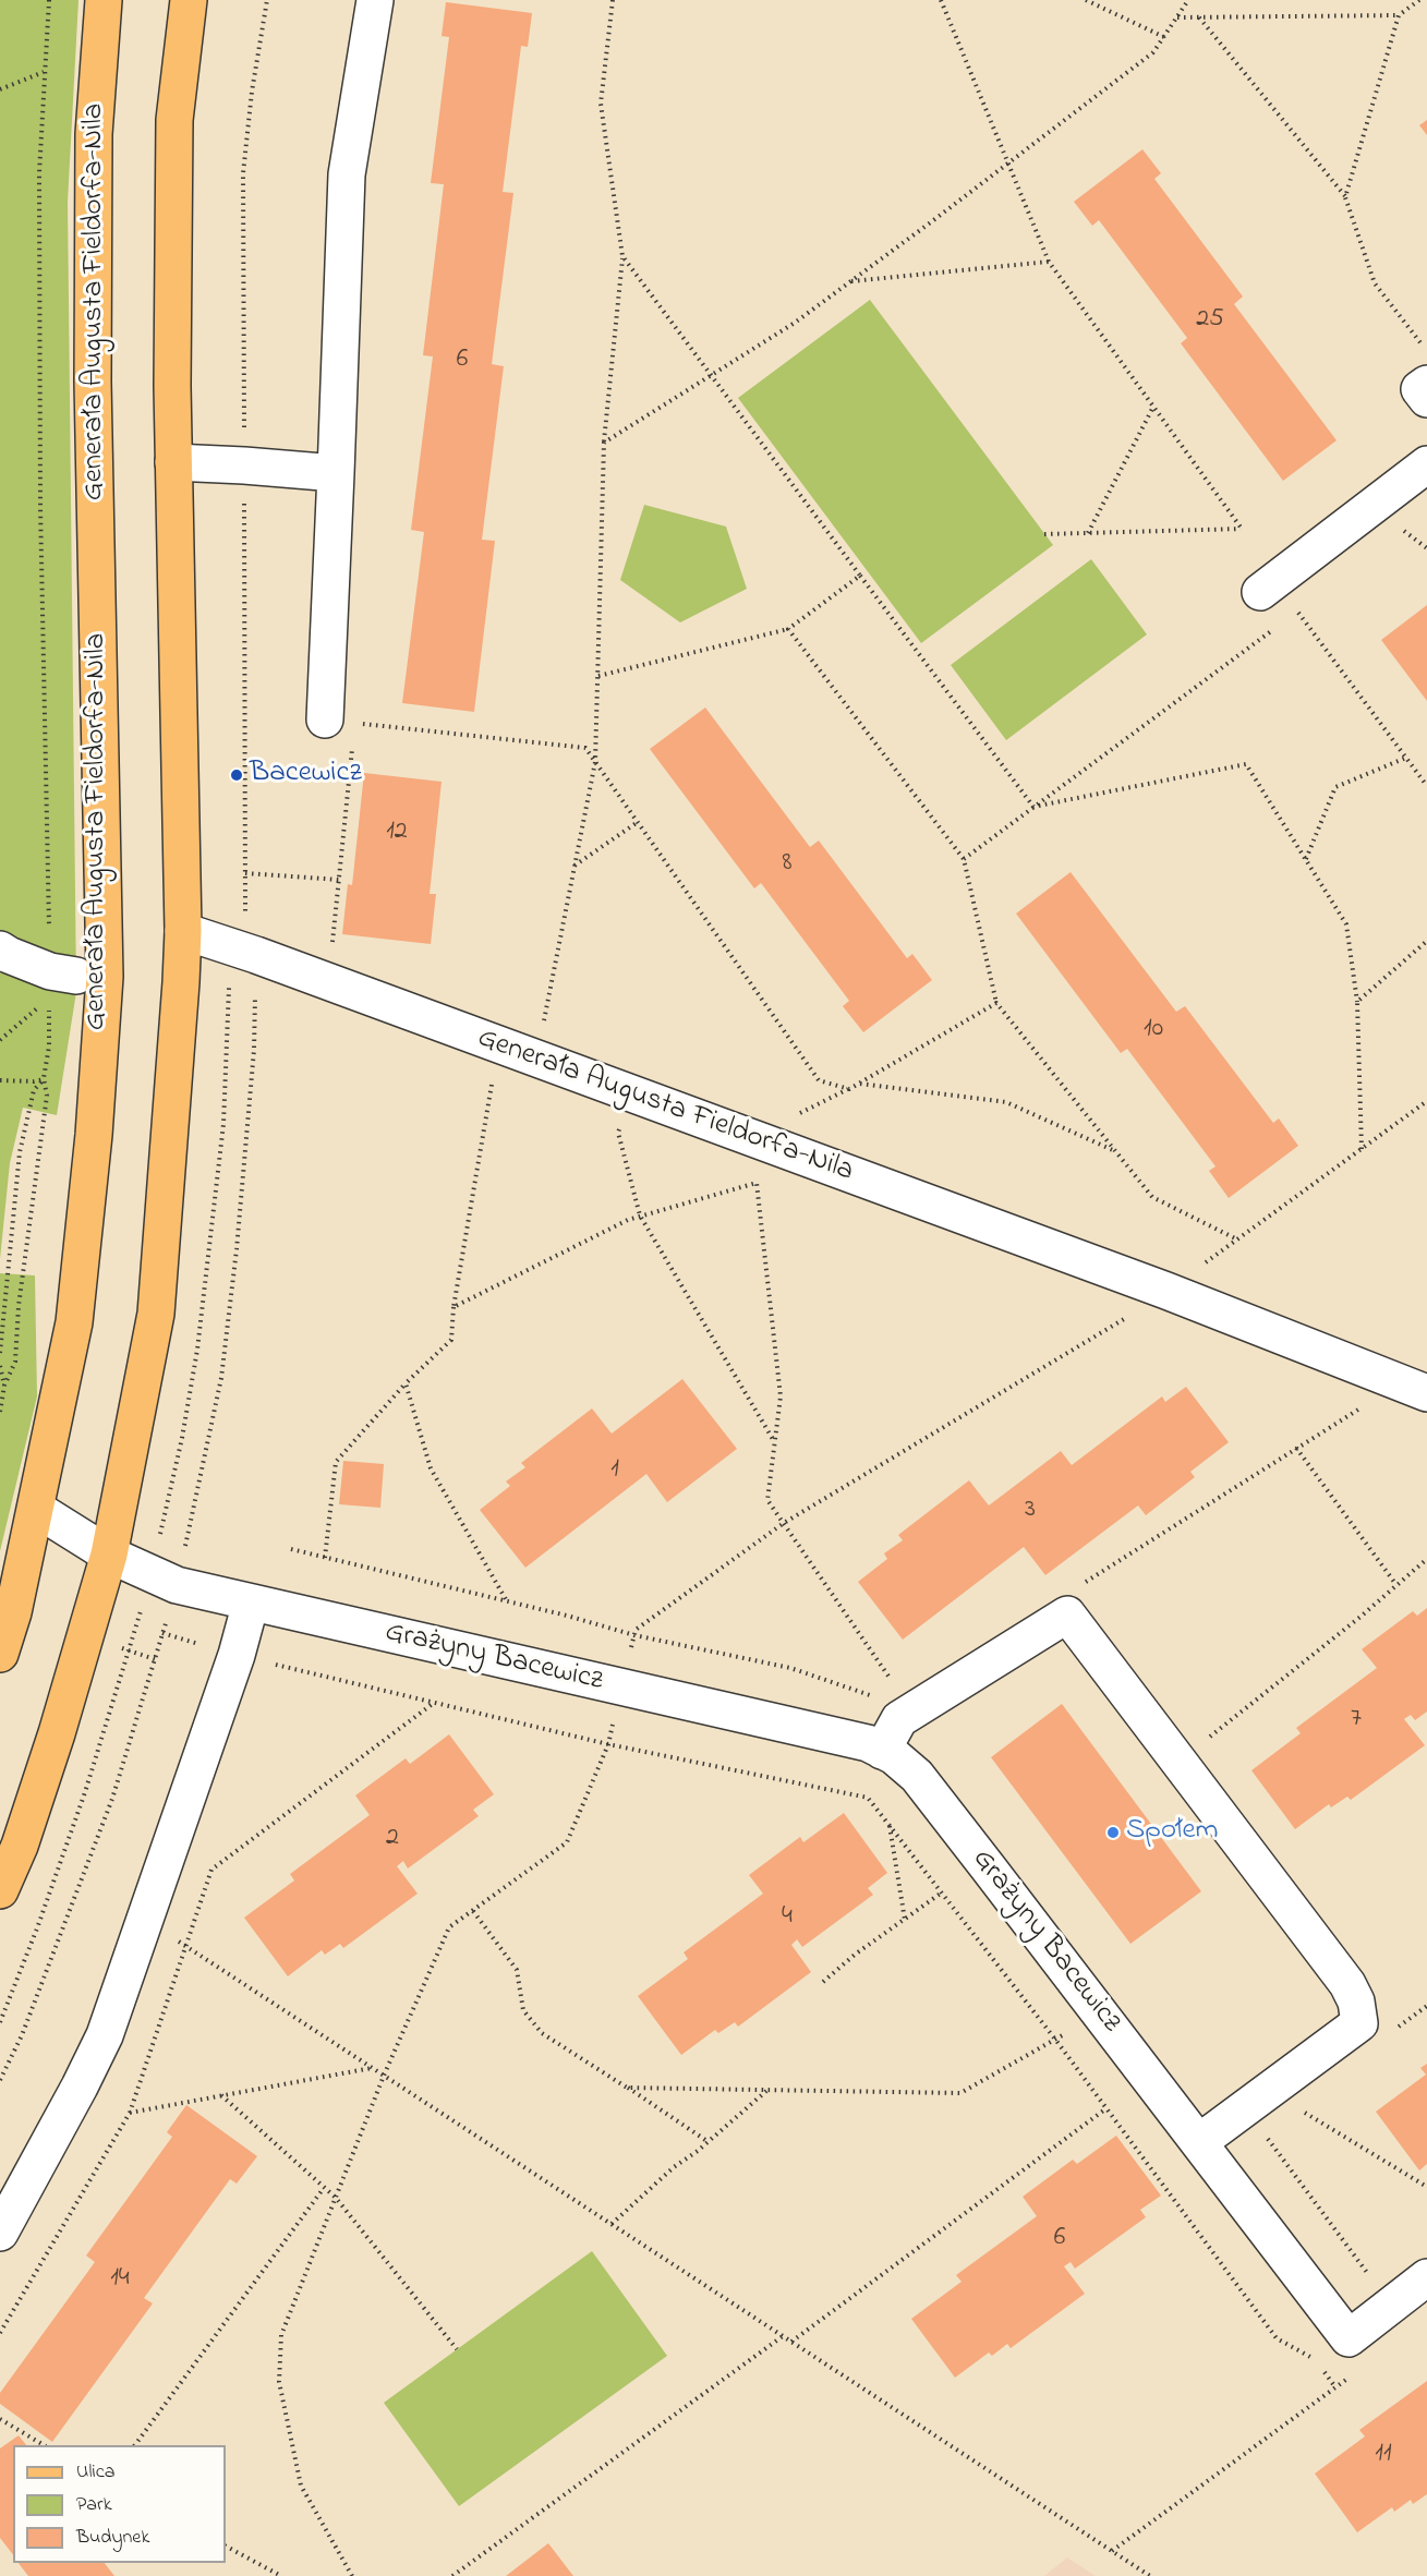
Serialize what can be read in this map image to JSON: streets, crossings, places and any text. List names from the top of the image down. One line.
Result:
{"streets":{"main road":["Generała Augusta Fieldorfa-Nila"],"street":["Grażyny Bacewicz"]},"crossings":[["Generała Augusta Fieldorfa-Nila","Grażyny Bacewicz"]],"places":["Bacewicz","Społem"],"house_numbers":["25","6","12","8","10","1","3","7","2","4","6","14","11"],"legend":["Ulica","Park","Budynek"]}
